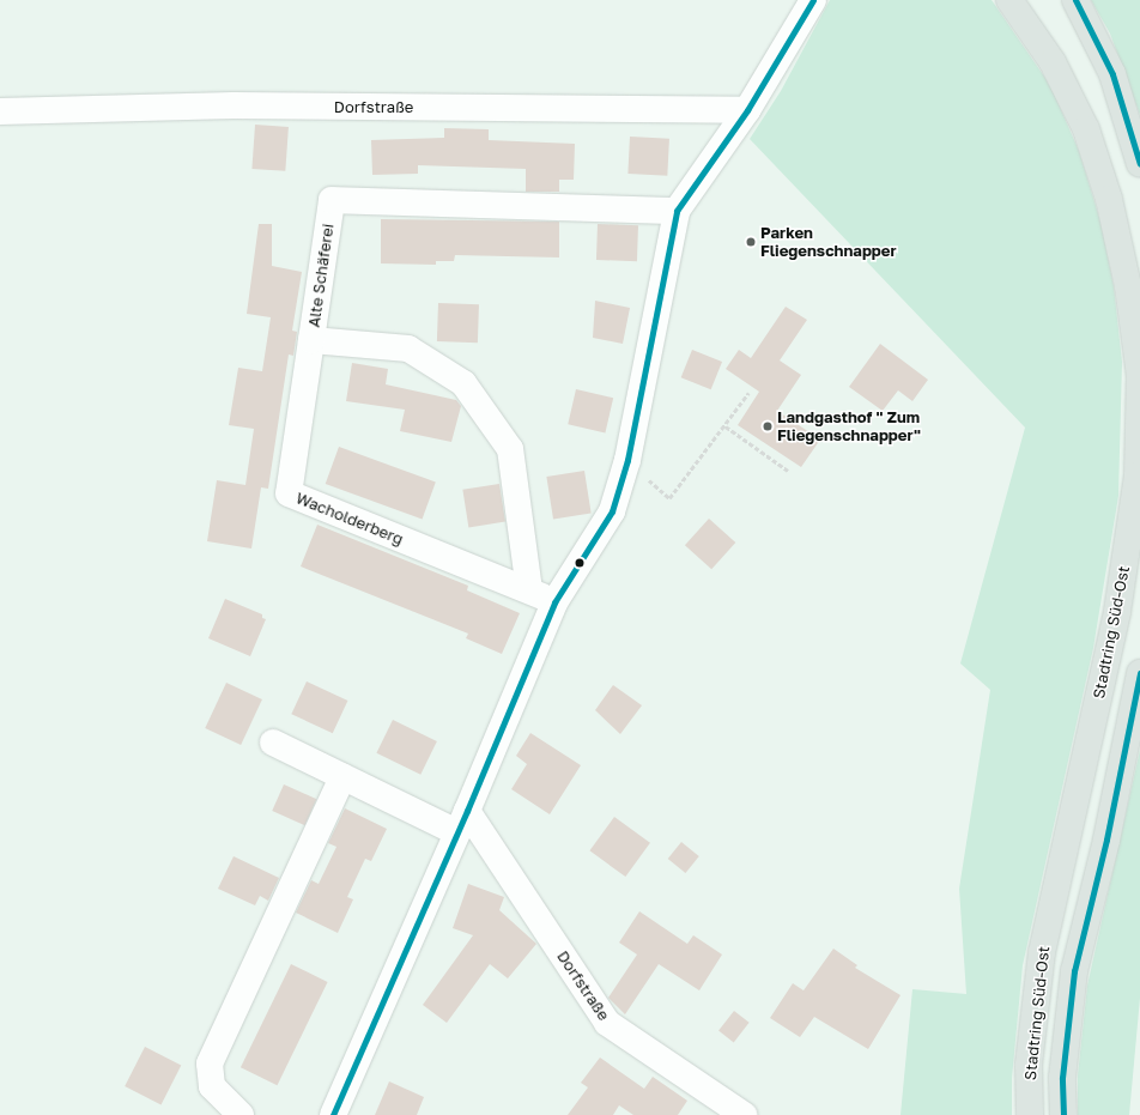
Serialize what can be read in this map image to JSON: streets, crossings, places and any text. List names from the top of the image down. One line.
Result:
{"streets":{"main road":["Stadtring Süd-Ost"],"street":["Dorfstraße","Alte Schäferei","Wacholderberg"]},"crossings":[["Alte Schäferei","Wacholderberg"]],"places":["Parken Fliegenschnapper","Landgasthof \" Zum Fliegenschnapper\""]}
